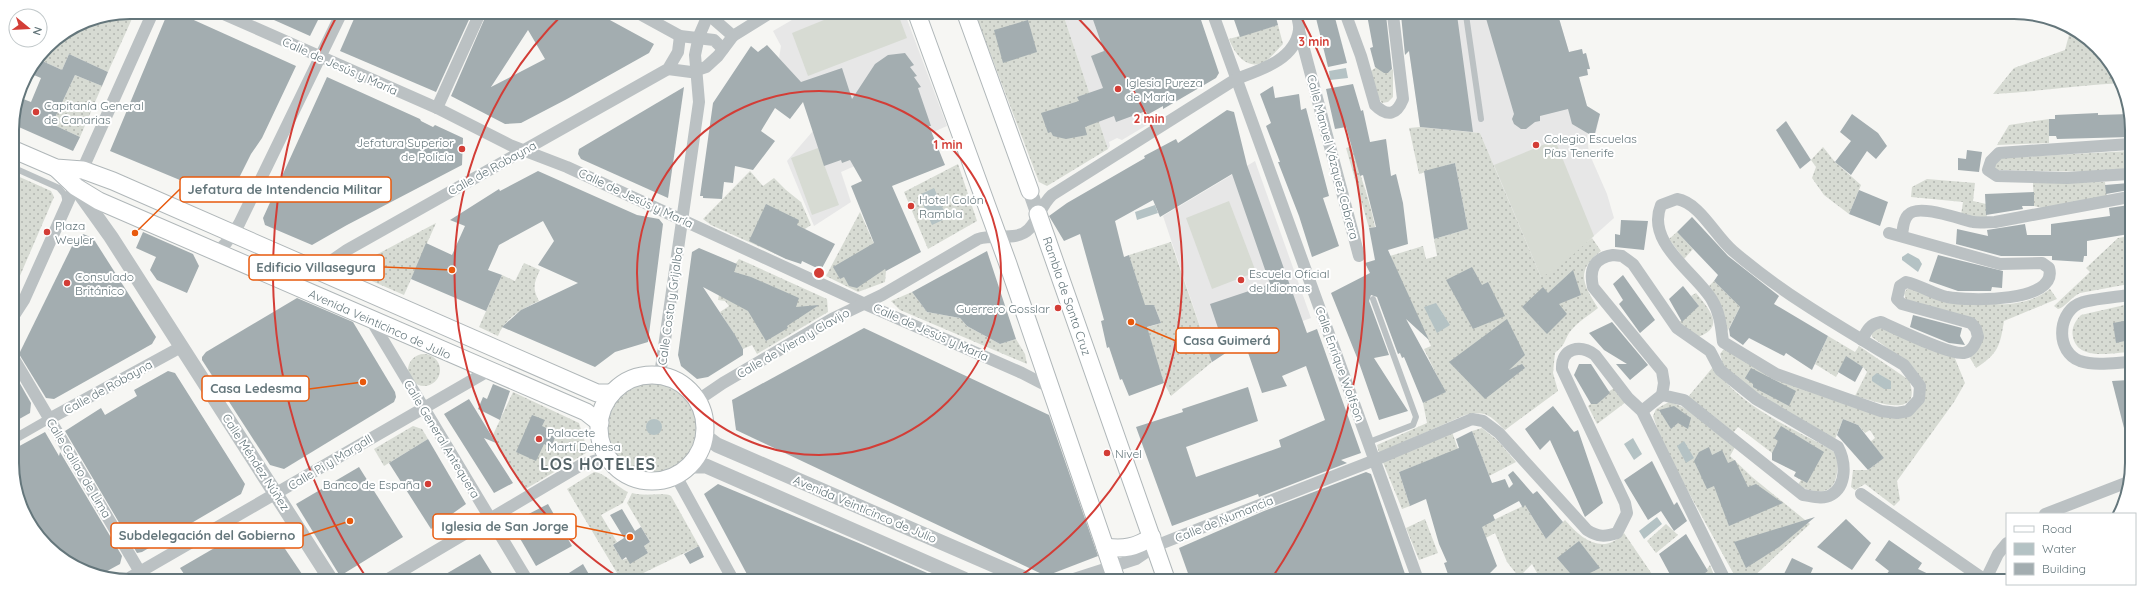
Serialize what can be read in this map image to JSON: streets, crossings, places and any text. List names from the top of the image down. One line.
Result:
{"streets":{"main road":["Rambla de Santa Cruz","Avenida Veinticinco de Julio"],"street":["Calle de Jesús y María","Calle Manuel Vázquez Cabrera","Calle de Robayna","Calle Costa y Grijalba","Calle de Viera y Clavijo","Calle Enrique Wolfson","Calle General Antequera","Calle Méndez Núñez","Calle Pi y Margall","Calle Callao de Lima","Calle de Numancia"]},"crossings":[["Calle de Jesús y María","Calle de Robayna"],["Calle de Jesús y María","Calle Costa y Grijalba"],["Calle de Jesús y María","Calle de Viera y Clavijo"],["Calle de Robayna","Avenida Veinticinco de Julio"],["Calle de Robayna","Calle Méndez Núñez"],["Calle de Robayna","Calle Callao de Lima"],["Rambla de Santa Cruz","Calle de Viera y Clavijo"],["Rambla de Santa Cruz","Calle de Numancia"],["Calle Costa y Grijalba","Avenida Veinticinco de Julio"],["Calle Costa y Grijalba","Calle de Viera y Clavijo"],["Avenida Veinticinco de Julio","Calle de Viera y Clavijo"],["Avenida Veinticinco de Julio","Calle General Antequera"],["Avenida Veinticinco de Julio","Calle Méndez Núñez"],["Avenida Veinticinco de Julio","Calle Pi y Margall"],["Calle Enrique Wolfson","Calle de Numancia"],["Calle General Antequera","Calle Pi y Margall"],["Calle Méndez Núñez","Calle Pi y Margall"]],"districts":["LOS HOTELES"],"places":["Iglesia Pureza de María","Capitanía General de Canarias","Colegio Escuelas Pías Tenerife","Jefatura Superior de Policía","Hotel Colón Rambla","Plaza Weyler","Jefatura de Intendencia Militar","Edificio Villasegura","Escuela Oficial de Idiomas","Consulado Británico","Guerrero Gosslar","Casa Guimerá","Casa Ledesma","Palacete Martí Dehesa","Nivel","Banco de España","Subdelegación del Gobierno","Iglesia de San Jorge"],"legend":["Road","Water","Building"],"north":"right","rings":["3 min","2 min","1 min"]}
